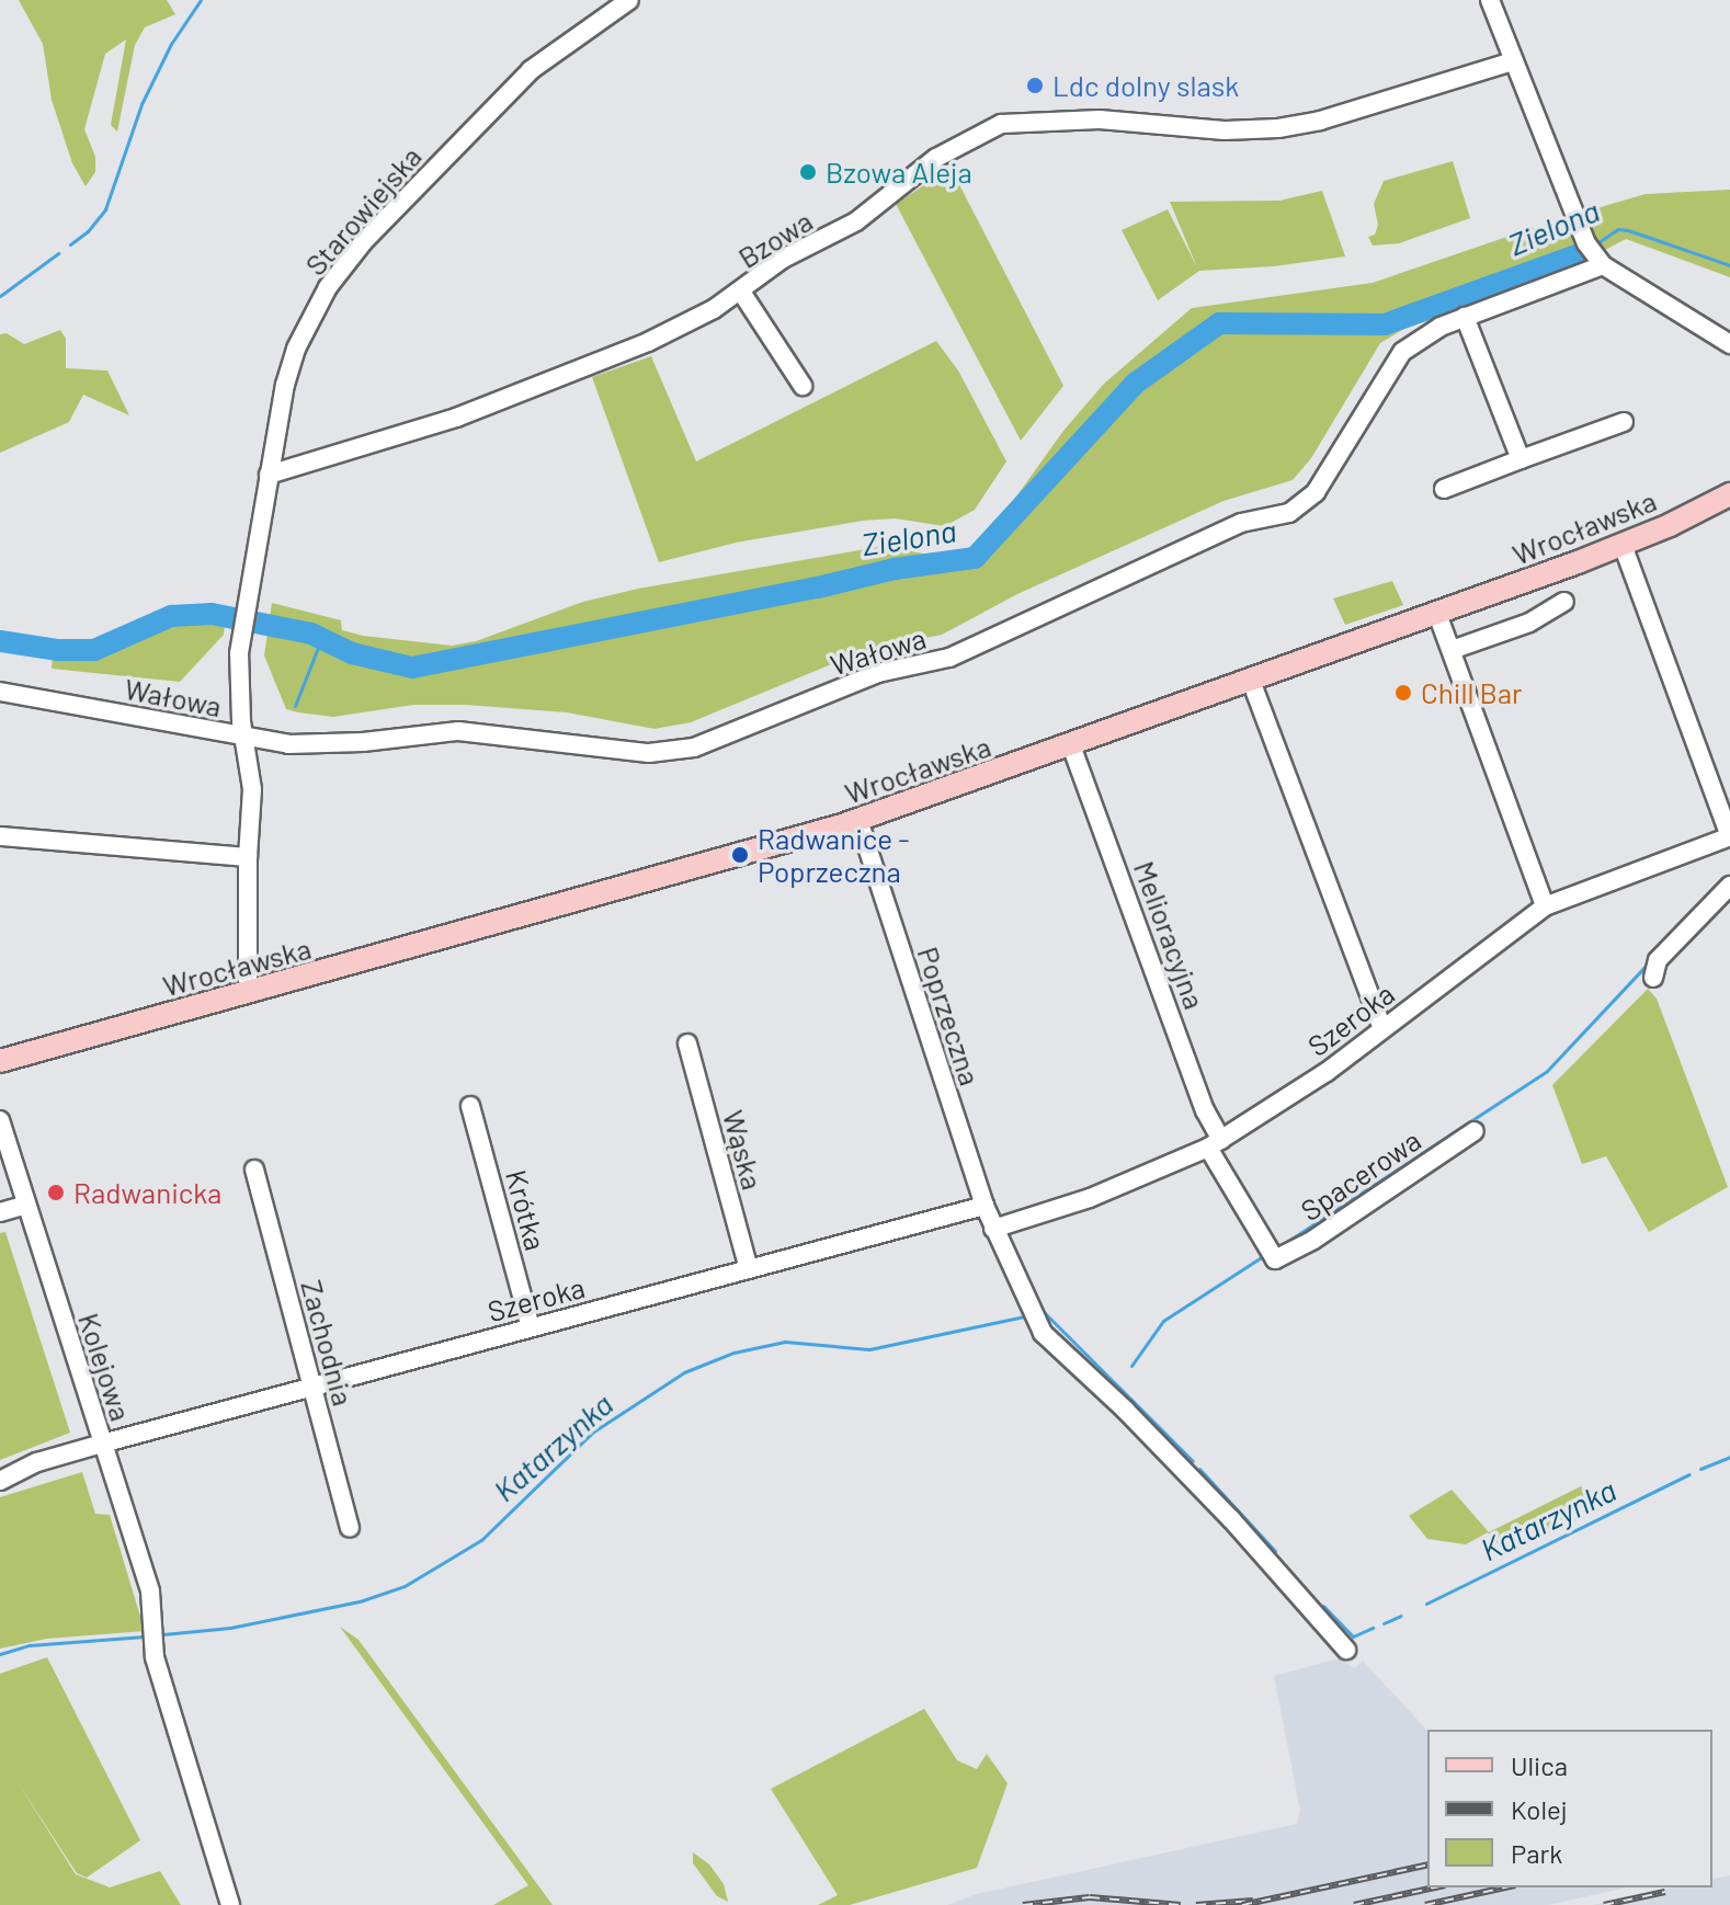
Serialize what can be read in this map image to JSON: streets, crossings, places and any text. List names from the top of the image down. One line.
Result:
{"streets":{"main road":["Wrocławska"],"street":["Starowiejska","Bzowa","Wałowa","Melioracyjna","Poprzeczna","Szeroka","Wąska","Spacerowa","Krótka","Zachodnia","Kolejowa"]},"crossings":[["Starowiejska","Bzowa"],["Starowiejska","Wrocławska"],["Starowiejska","Wałowa"],["Wrocławska","Melioracyjna"],["Wrocławska","Poprzeczna"],["Melioracyjna","Szeroka"],["Melioracyjna","Spacerowa"],["Poprzeczna","Szeroka"],["Szeroka","Wąska"],["Szeroka","Krótka"],["Szeroka","Zachodnia"],["Szeroka","Kolejowa"]],"water":["Zielona","Katarzynka"],"places":["Ldc dolny slask","Bzowa Aleja","Chill Bar","Radwanice - Poprzeczna","Radwanicka"],"legend":["Ulica","Kolej","Park"]}
